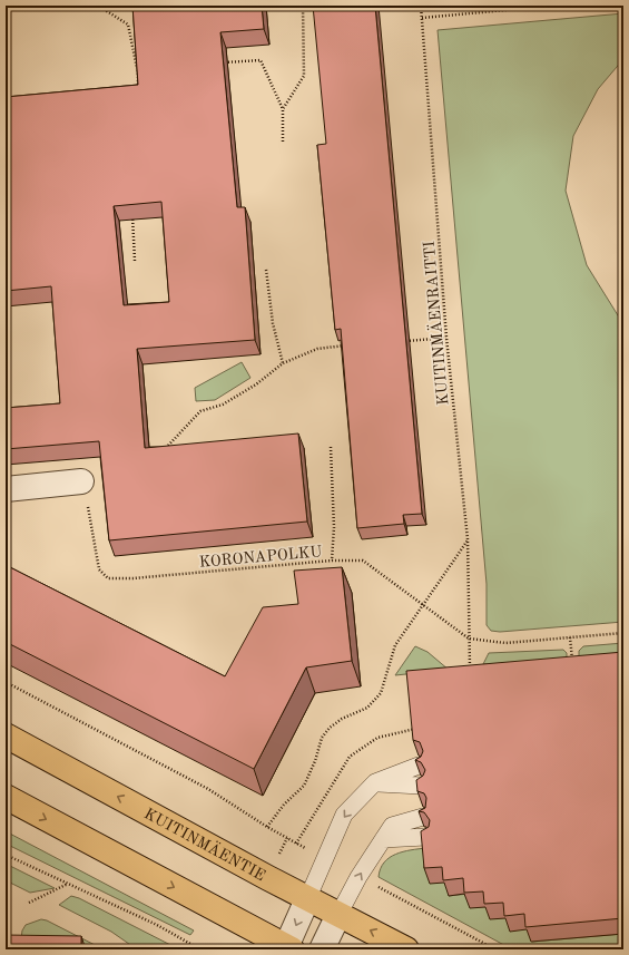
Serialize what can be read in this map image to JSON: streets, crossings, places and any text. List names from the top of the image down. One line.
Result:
{"streets":{"main road":["KUITINMÄENTIE"],"path":["KUITINMÄENRAITTI","KORONAPOLKU"]},"crossings":[["KUITINMÄENRAITTI","KORONAPOLKU"]]}
